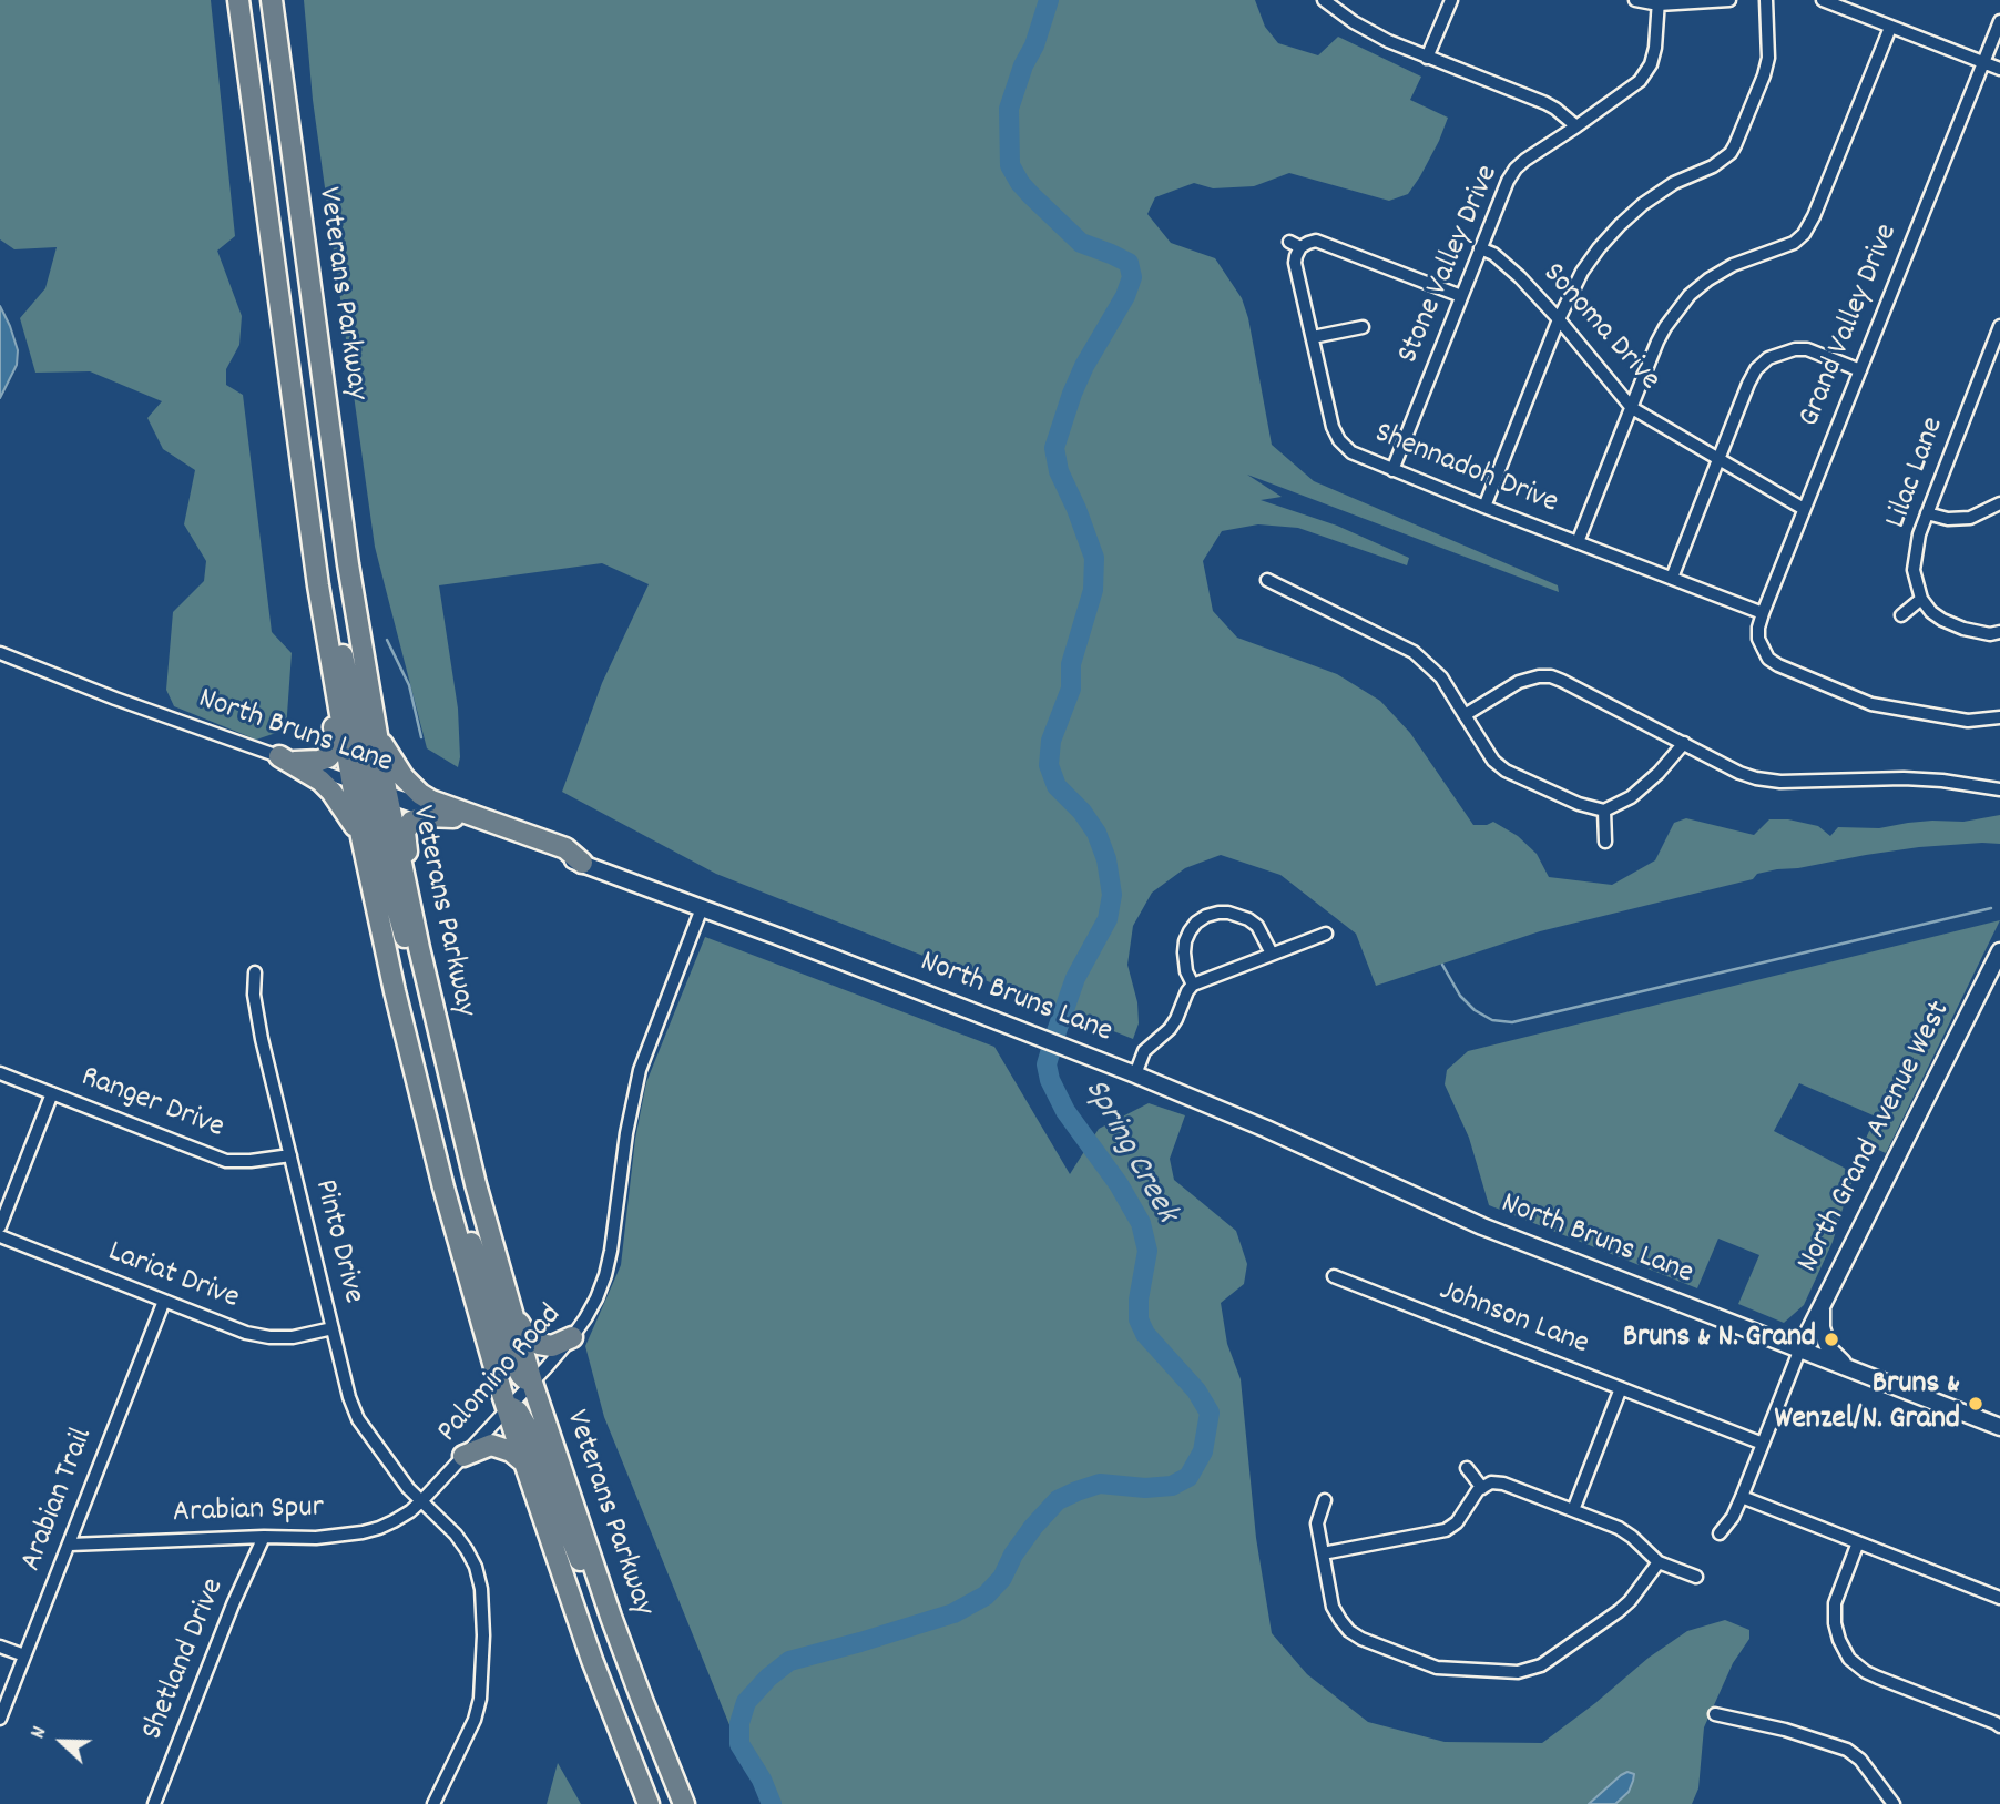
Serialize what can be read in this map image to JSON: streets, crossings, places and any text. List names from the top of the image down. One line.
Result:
{"streets":{"highway":["Veterans Parkway"],"main road":["North Bruns Lane","North Grand Avenue West"],"street":["Stone Valley Drive","Grand Valley Drive","Sonoma Drive","Shennadoh Drive","Lilac Lane","Ranger Drive","Pinto Drive","Lariat Drive","Johnson Lane","Palomino Road","Arabian Trail","Arabian Spur","Shetland Drive"]},"crossings":[["Stone Valley Drive","Sonoma Drive"],["Stone Valley Drive","Shennadoh Drive"],["Veterans Parkway","North Bruns Lane"],["Veterans Parkway","Palomino Road"],["Grand Valley Drive","Sonoma Drive"],["Grand Valley Drive","Shennadoh Drive"],["North Bruns Lane","North Grand Avenue West"],["North Bruns Lane","Palomino Road"],["Ranger Drive","Pinto Drive"],["Pinto Drive","Lariat Drive"],["Pinto Drive","Palomino Road"],["Pinto Drive","Arabian Spur"],["Lariat Drive","Arabian Trail"],["Palomino Road","Arabian Spur"],["Arabian Trail","Arabian Spur"],["Arabian Spur","Shetland Drive"]],"water":["Spring Creek"],"places":["Bruns & N. Grand","Bruns & Wenzel/N. Grand"],"north":"left"}
